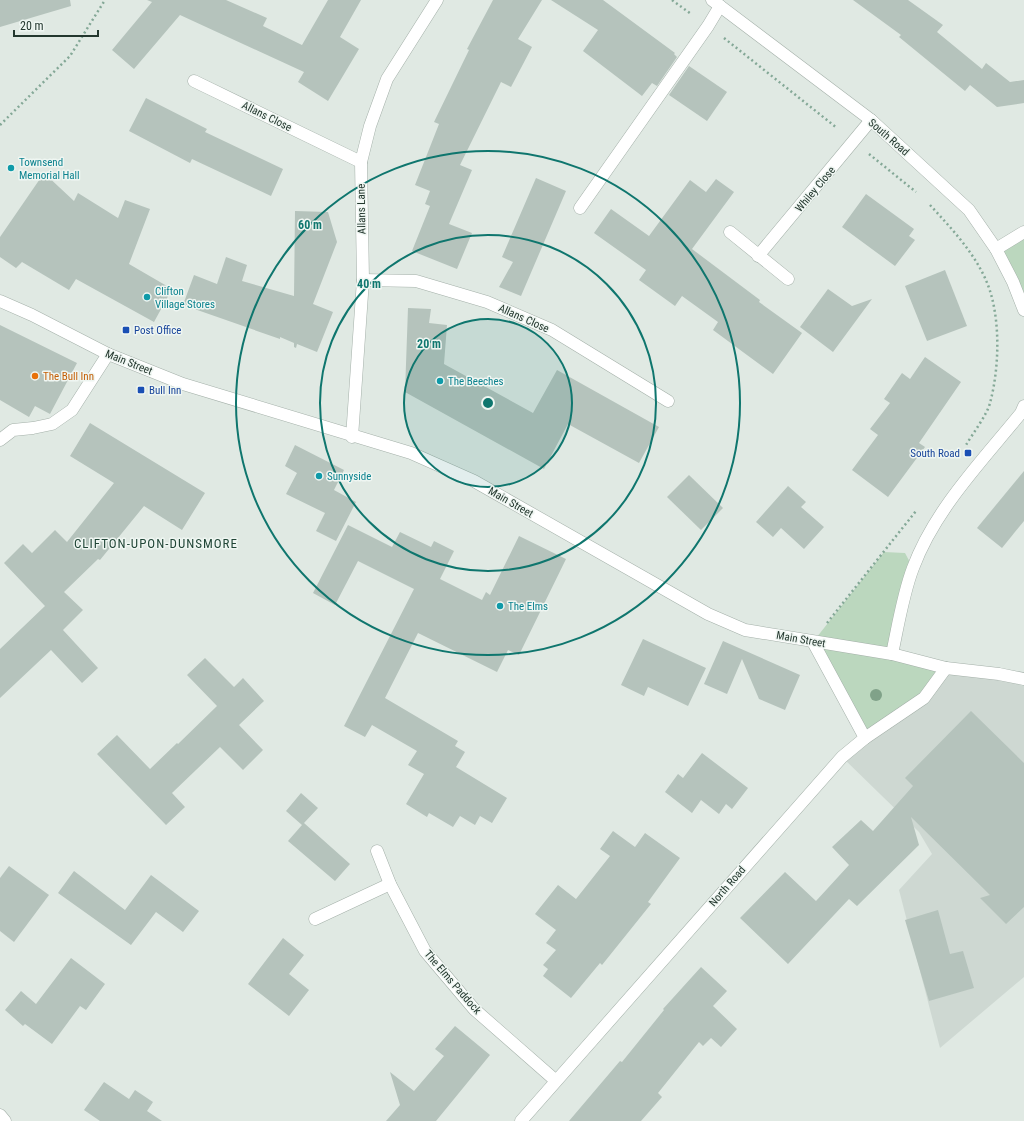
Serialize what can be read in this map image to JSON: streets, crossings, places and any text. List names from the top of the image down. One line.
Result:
{"streets":{"street":["Allans Close","South Road","Whiley Close","Allans Lane","Main Street","North Road","The Elms Paddock"]},"crossings":[["Allans Close","Allans Lane"],["South Road","Whiley Close"],["Allans Lane","Main Street"],["Main Street","North Road"],["North Road","The Elms Paddock"]],"districts":["CLIFTON-UPON-DUNSMORE"],"places":{"other":["Townsend Memorial Hall","Clifton Village Stores","The Bull Inn","The Beeches","Sunnyside","The Elms"],"transit":["Post Office","Bull Inn","South Road"]},"scale_bar":"20 m","rings":["60 m","40 m","20 m"]}
